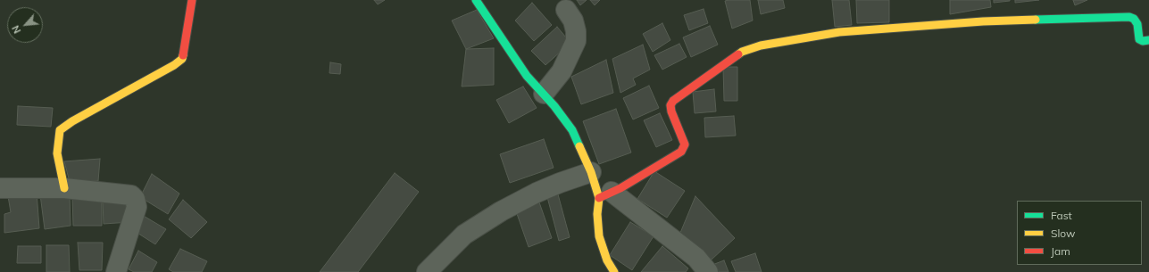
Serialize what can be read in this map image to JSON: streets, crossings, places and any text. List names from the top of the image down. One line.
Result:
{"legend":["Fast","Slow","Jam"],"north":"bottom left"}
